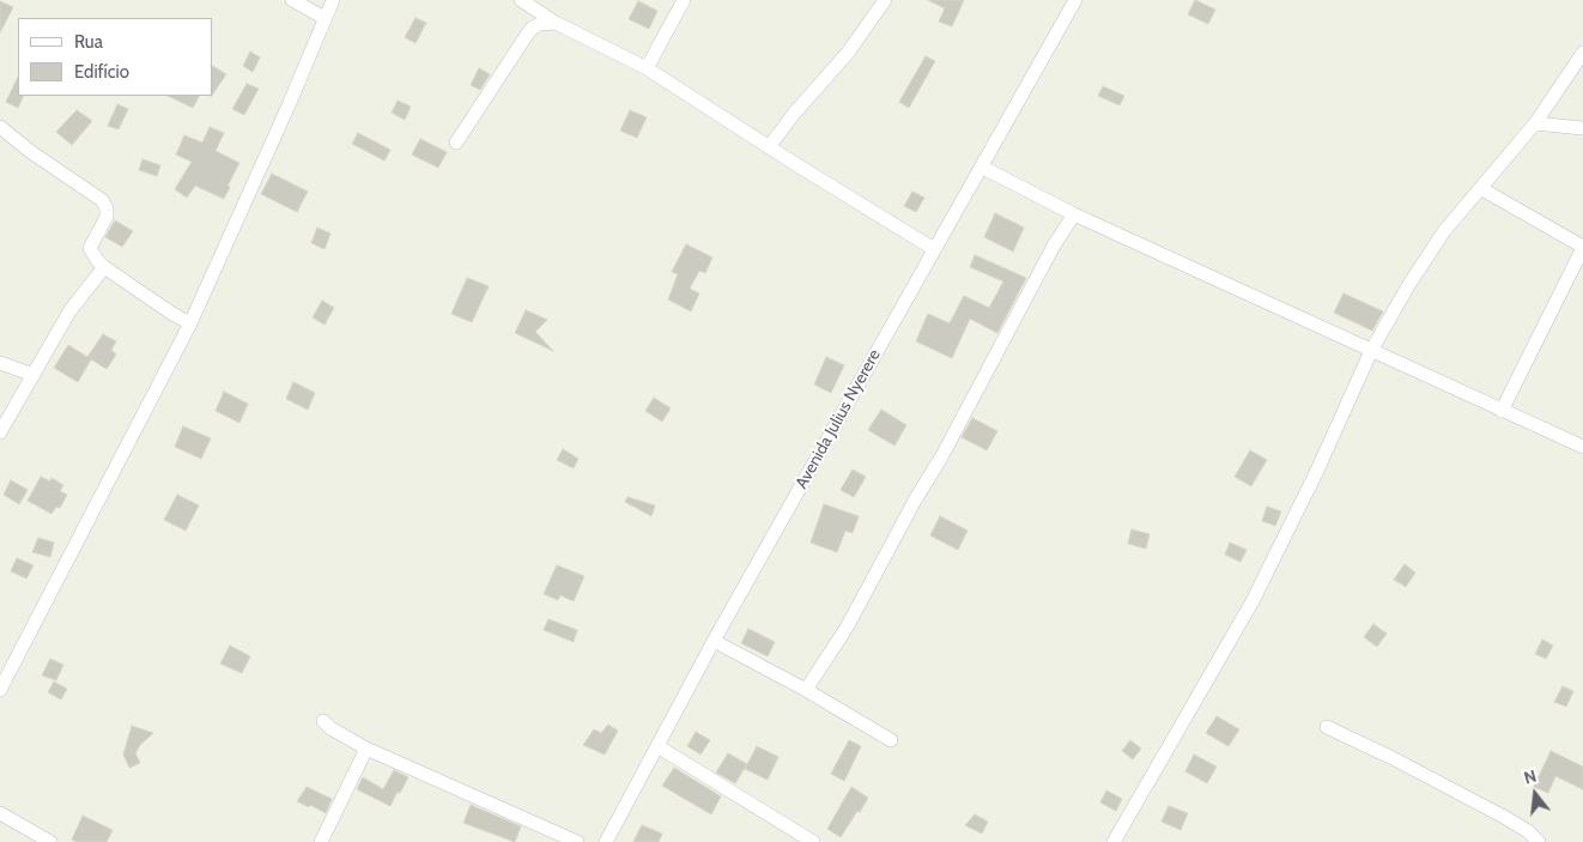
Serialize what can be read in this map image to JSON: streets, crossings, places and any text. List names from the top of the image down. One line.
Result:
{"streets":{"street":["Avenida Julius Nyerere"]},"legend":["Rua","Edifício"],"north":"top"}
